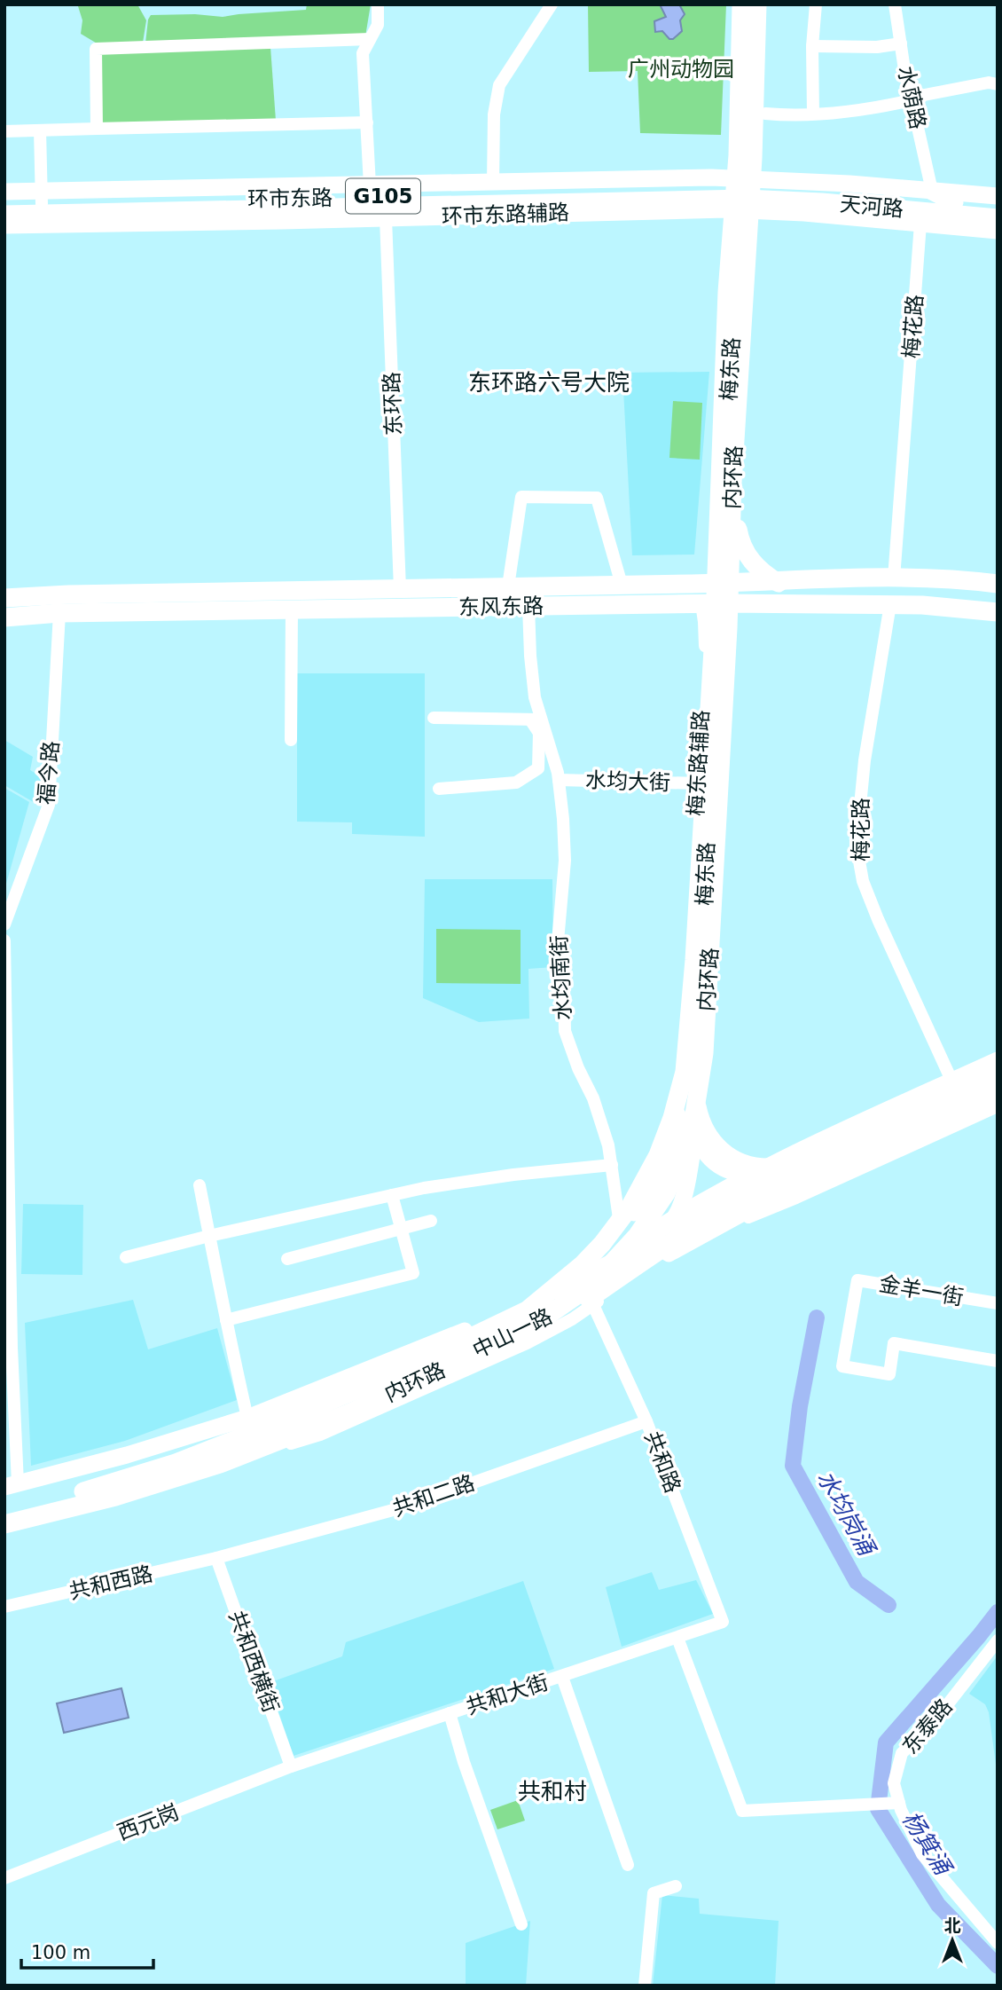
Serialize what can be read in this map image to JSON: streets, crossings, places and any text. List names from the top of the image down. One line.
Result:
{"streets":{"highway":["G105","环市东路","天河路","内环路","东风东路"],"main road":["环市东路辅路","梅东路","中山一路"],"street":["水荫路","梅花路","东环路","梅东路辅路","福今路","水均大街","水均南街","金羊一街","共和路","共和二路","共和西路","共和西横街","共和大街","东泰路","西元岗"]},"crossings":[["水荫路","环市东路辅路"],["环市东路","天河路"],["环市东路","环市东路辅路"],["环市东路","梅东路"],["天河路","环市东路辅路"],["天河路","梅东路"],["环市东路辅路","梅花路"],["环市东路辅路","梅东路"],["环市东路辅路","东环路"],["梅花路","东风东路"],["梅东路","内环路"],["梅东路","东风东路"],["梅东路","梅东路辅路"],["梅东路","中山一路"],["东环路","东风东路"],["内环路","中山一路"],["东风东路","梅东路辅路"],["东风东路","福今路"],["梅东路辅路","水均大街"],["水均大街","水均南街"],["共和路","共和二路"],["共和路","共和大街"],["共和二路","共和西路"],["共和二路","共和西横街"],["共和西路","共和西横街"],["共和西横街","共和大街"],["共和西横街","西元岗"],["共和大街","西元岗"]],"districts":["东环路六号大院","共和村"],"water":["水均岗涌","杨箕涌"],"parks":["广州动物园"],"scale_bar":"100 m","north":"top"}
